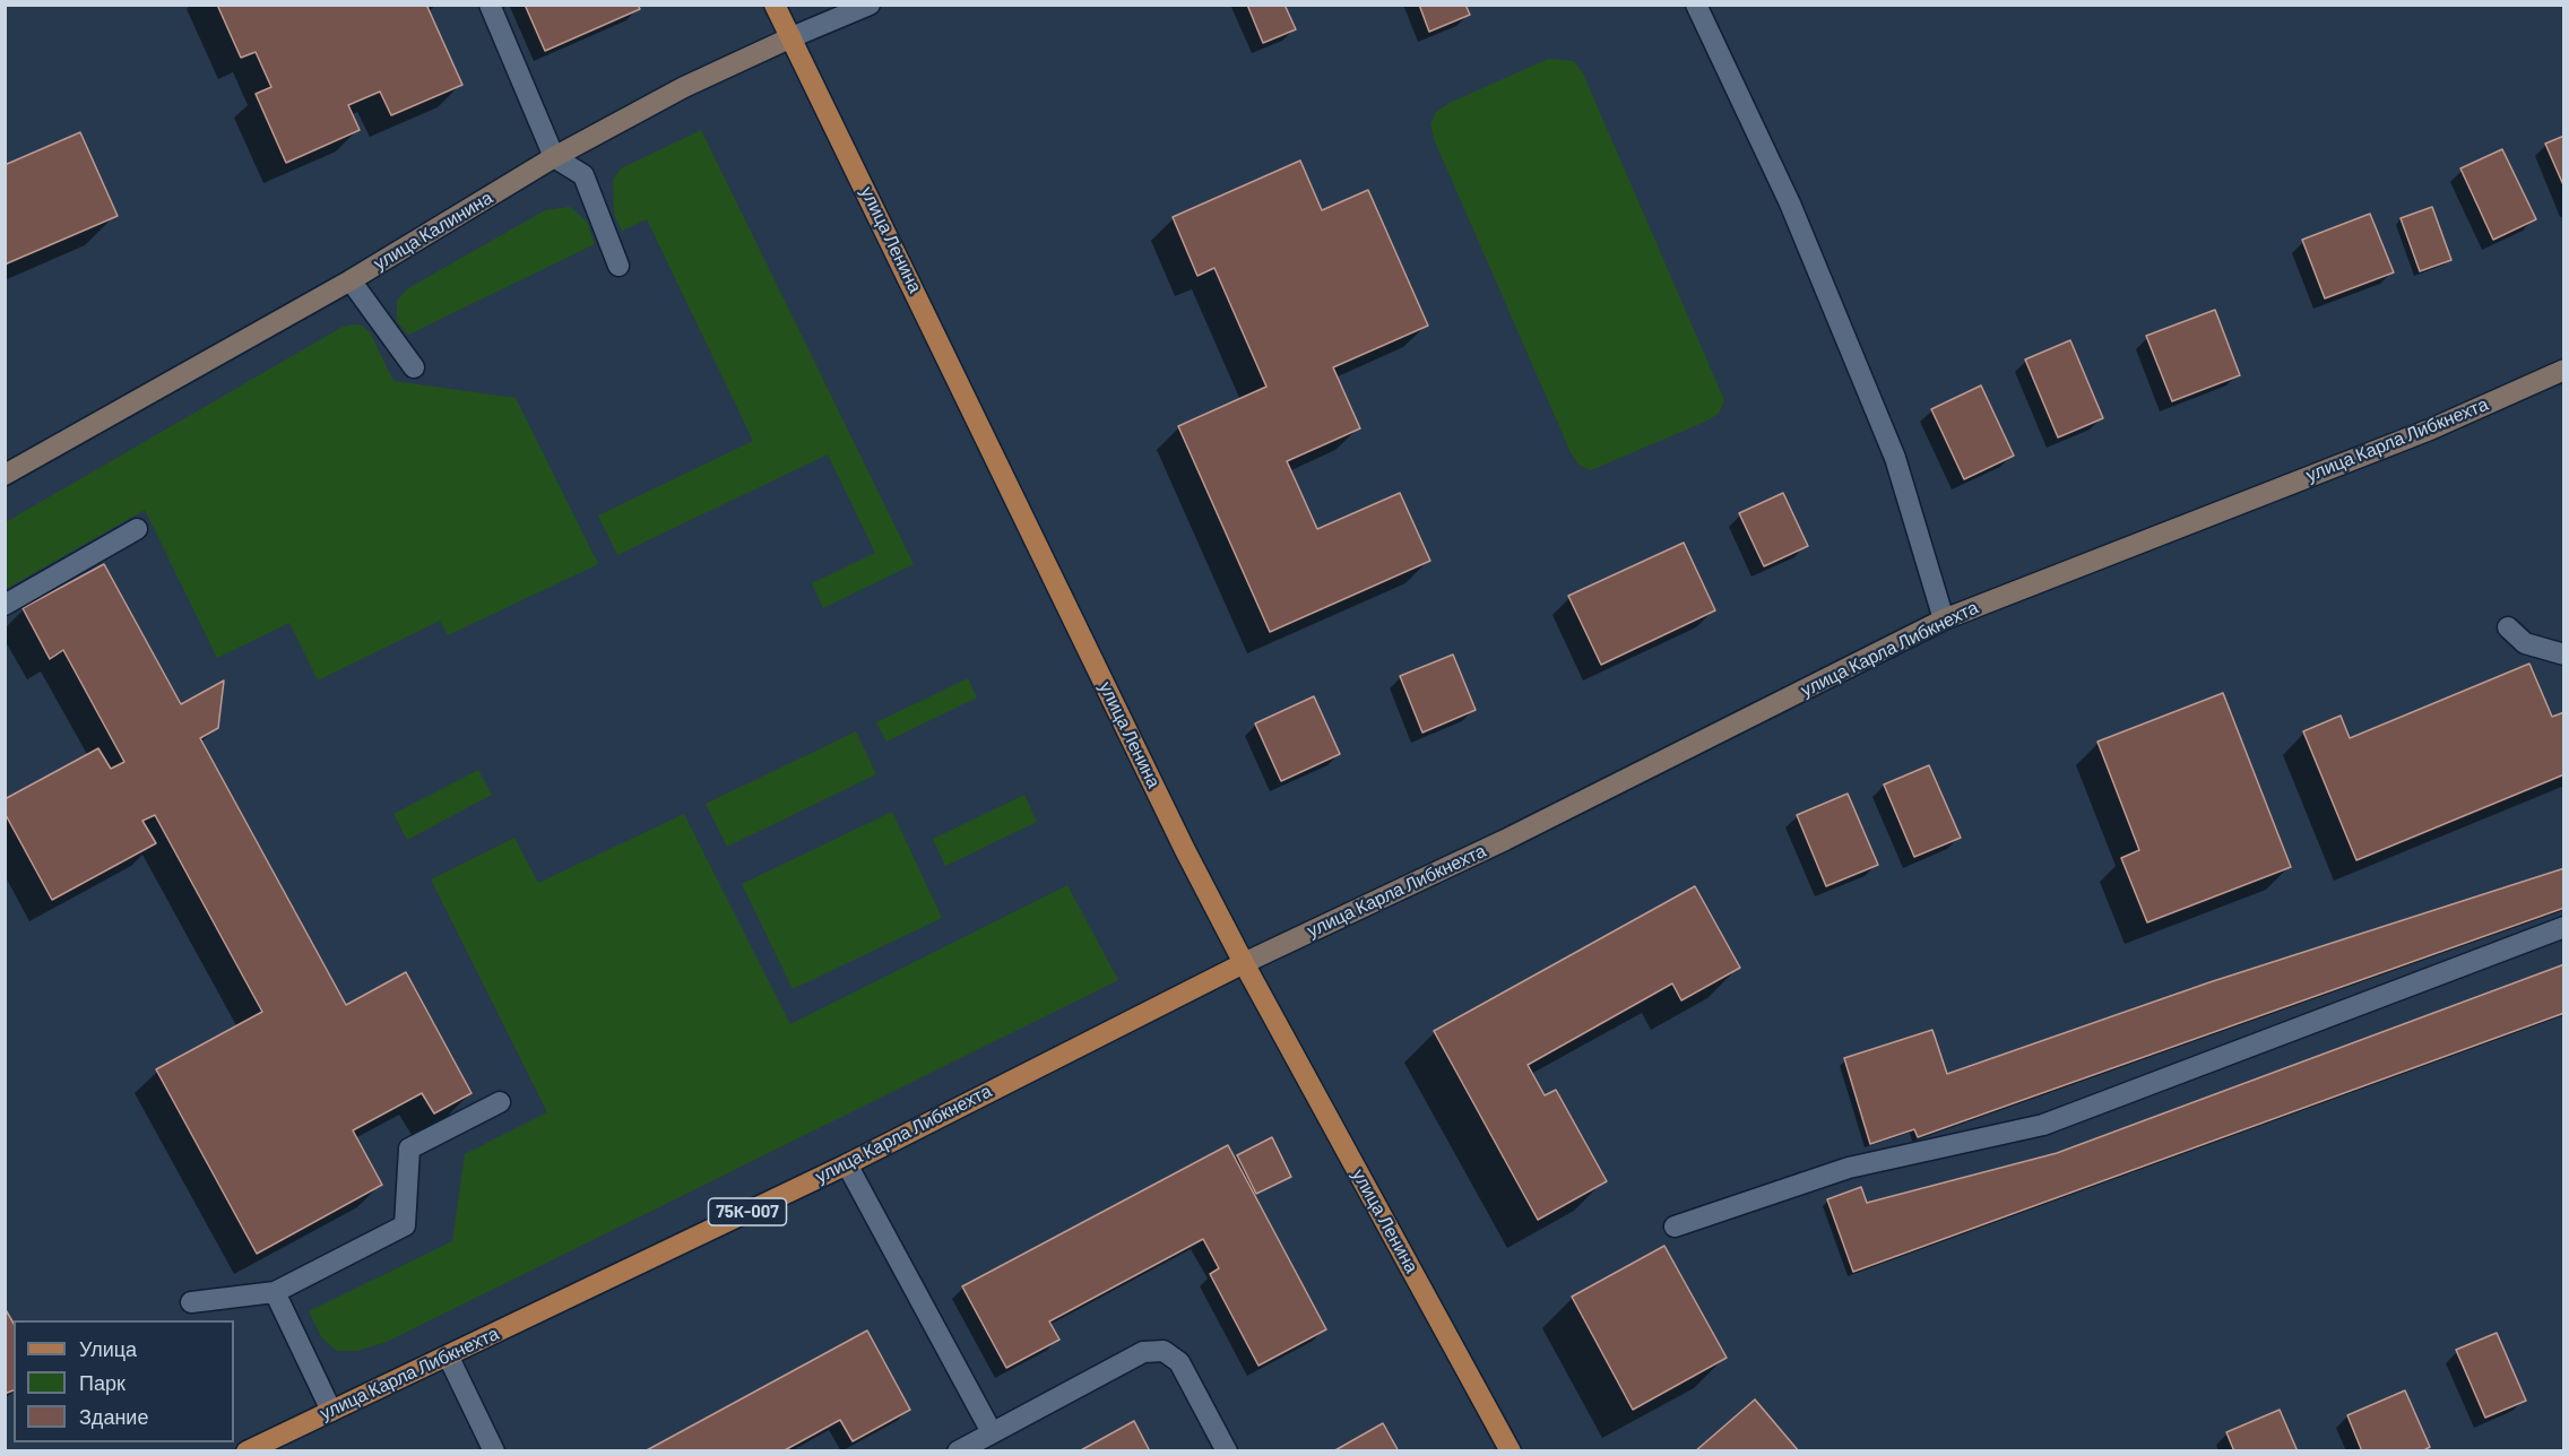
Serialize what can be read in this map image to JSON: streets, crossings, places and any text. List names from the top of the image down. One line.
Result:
{"streets":{"main road":["улица Калинина","улица Ленина","улица Карла Либкнехта","75К-007"]},"crossings":[["улица Калинина","улица Ленина"],["улица Ленина","улица Карла Либкнехта"]],"legend":["Улица","Парк","Здание"]}
